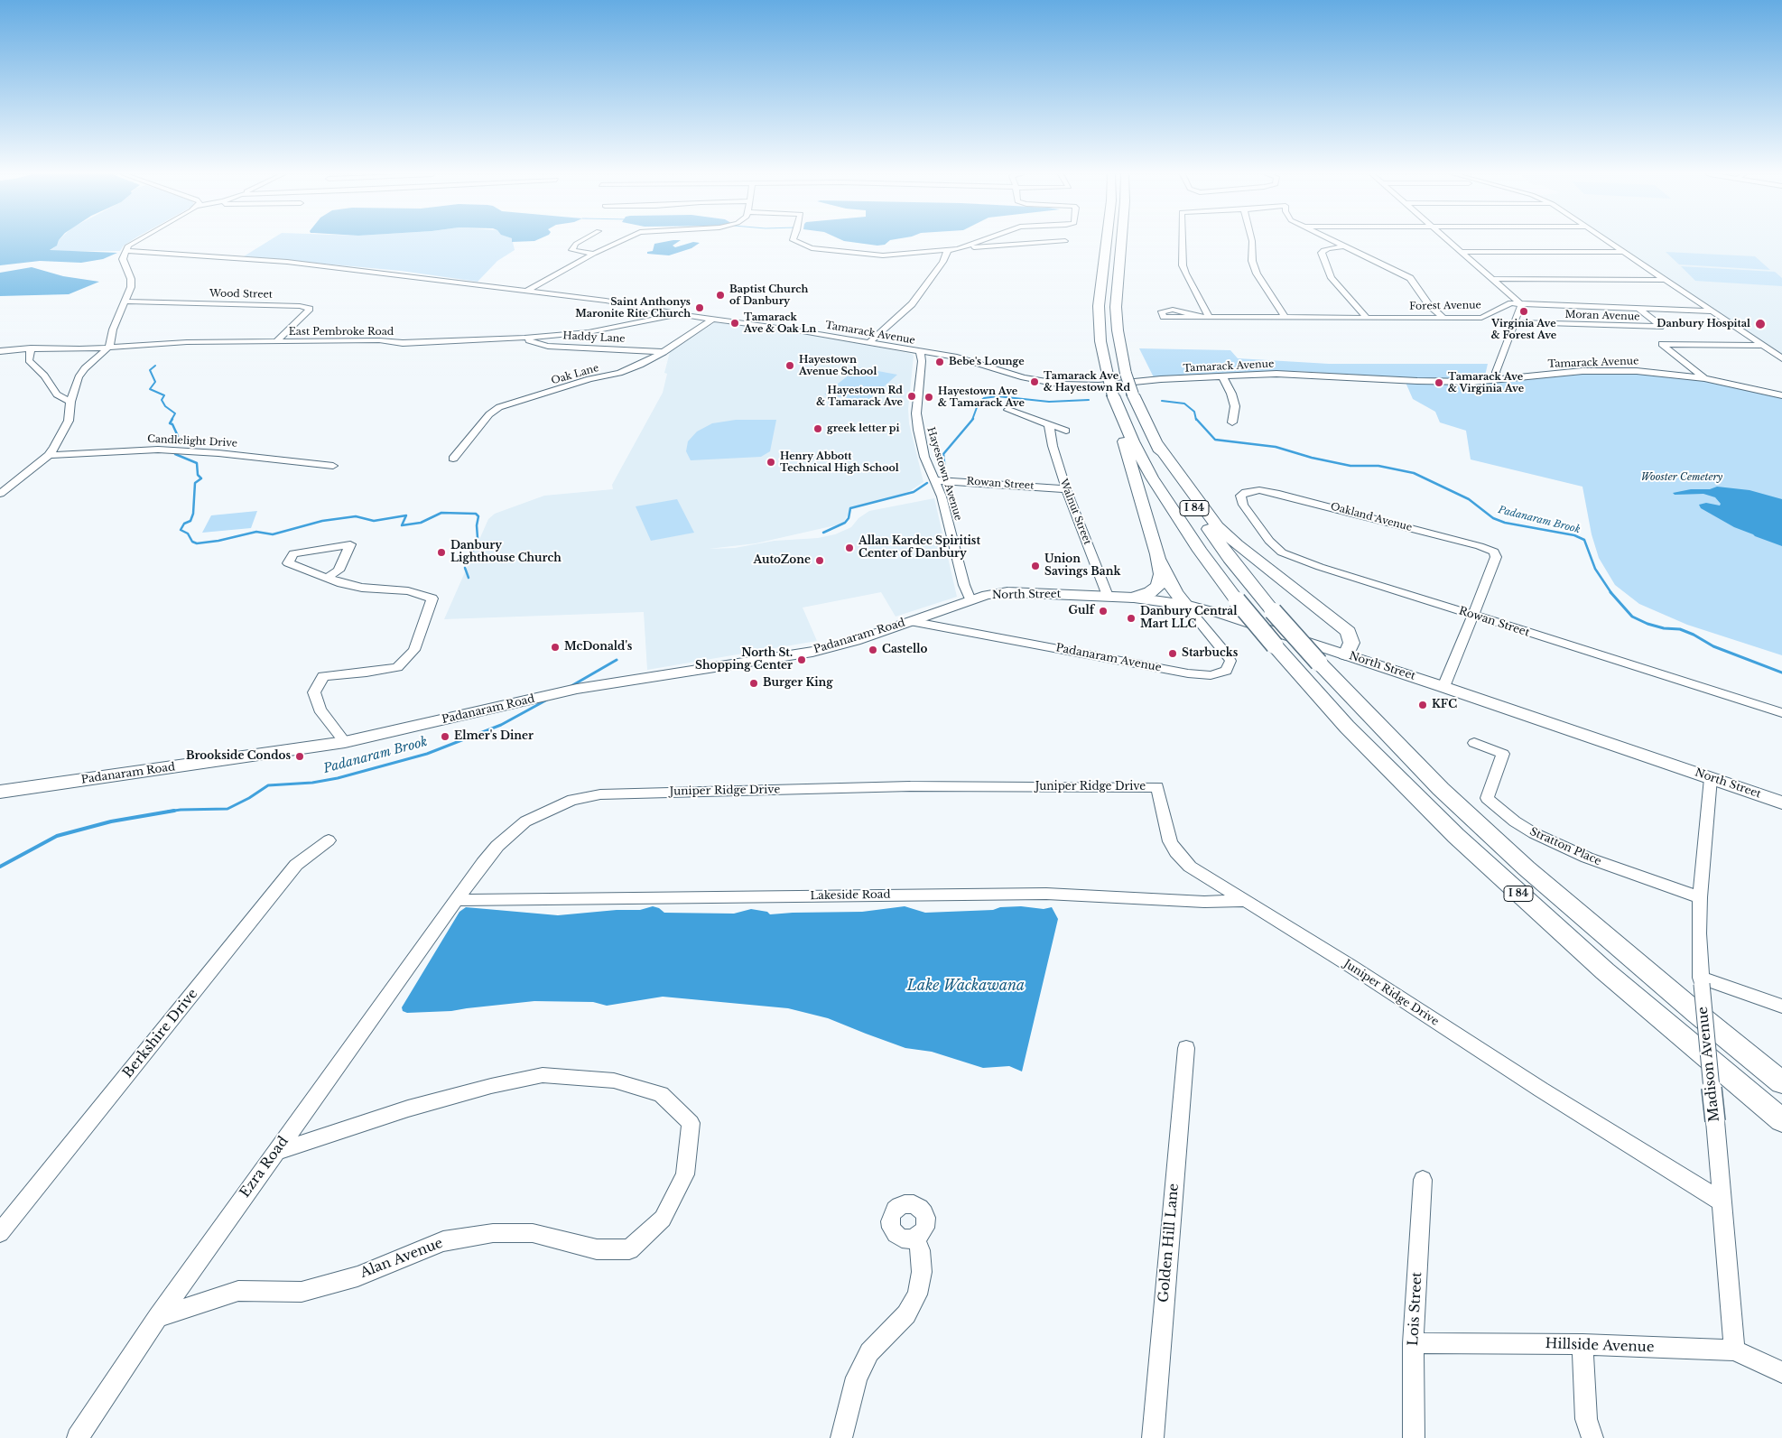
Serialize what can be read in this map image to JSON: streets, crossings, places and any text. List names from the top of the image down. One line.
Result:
{"streets":{"highway":["I 84"],"main road":["North Street","Padanaram Road"],"street":["Wood Street","Forest Avenue","Moran Avenue","East Pembroke Road","Tamarack Avenue","Haddy Lane","Oak Lane","Candlelight Drive","Hayestown Avenue","Rowan Street","Walnut Street","Oakland Avenue","Padanaram Avenue","Juniper Ridge Drive","Stratton Place","Lakeside Road","Berkshire Drive","Madison Avenue","Ezra Road","Golden Hill Lane","Alan Avenue","Lois Street","Hillside Avenue"]},"crossings":[["Wood Street","East Pembroke Road"],["Forest Avenue","Moran Avenue"],["East Pembroke Road","Tamarack Avenue"],["East Pembroke Road","Haddy Lane"],["Tamarack Avenue","Oak Lane"],["Tamarack Avenue","Hayestown Avenue"],["Haddy Lane","Oak Lane"],["Hayestown Avenue","Rowan Street"],["Hayestown Avenue","North Street"],["Hayestown Avenue","Padanaram Road"],["Rowan Street","Walnut Street"],["Rowan Street","Oakland Avenue"],["Walnut Street","North Street"],["North Street","Padanaram Road"],["North Street","Padanaram Avenue"],["North Street","Madison Avenue"],["Padanaram Road","Padanaram Avenue"],["Juniper Ridge Drive","Lakeside Road"],["Juniper Ridge Drive","Madison Avenue"],["Juniper Ridge Drive","Ezra Road"],["Stratton Place","Madison Avenue"],["Lakeside Road","Ezra Road"],["Madison Avenue","Hillside Avenue"],["Ezra Road","Alan Avenue"],["Lois Street","Hillside Avenue"]],"water":["Padanaram Brook","Lake Wackawana"],"parks":["Wooster Cemetery"],"places":["Baptist Church of Danbury","Saint Anthonys Maronite Rite Church","Virginia Ave & Forest Ave","Tamarack Ave & Oak Ln","Danbury Hospital","Bebe's Lounge","Hayestown Avenue School","Tamarack Ave & Hayestown Rd","Tamarack Ave & Virginia Ave","Hayestown Rd & Tamarack Ave","Hayestown Ave & Tamarack Ave","greek letter pi","Henry Abbott Technical High School","Allan Kardec Spiritist Center of Danbury","Danbury Lighthouse Church","AutoZone","Union Savings Bank","Gulf","Danbury Central Mart LLC","McDonald's","Castello","Starbucks","North St. Shopping Center","Burger King","KFC","Elmer's Diner","Brookside Condos"]}
